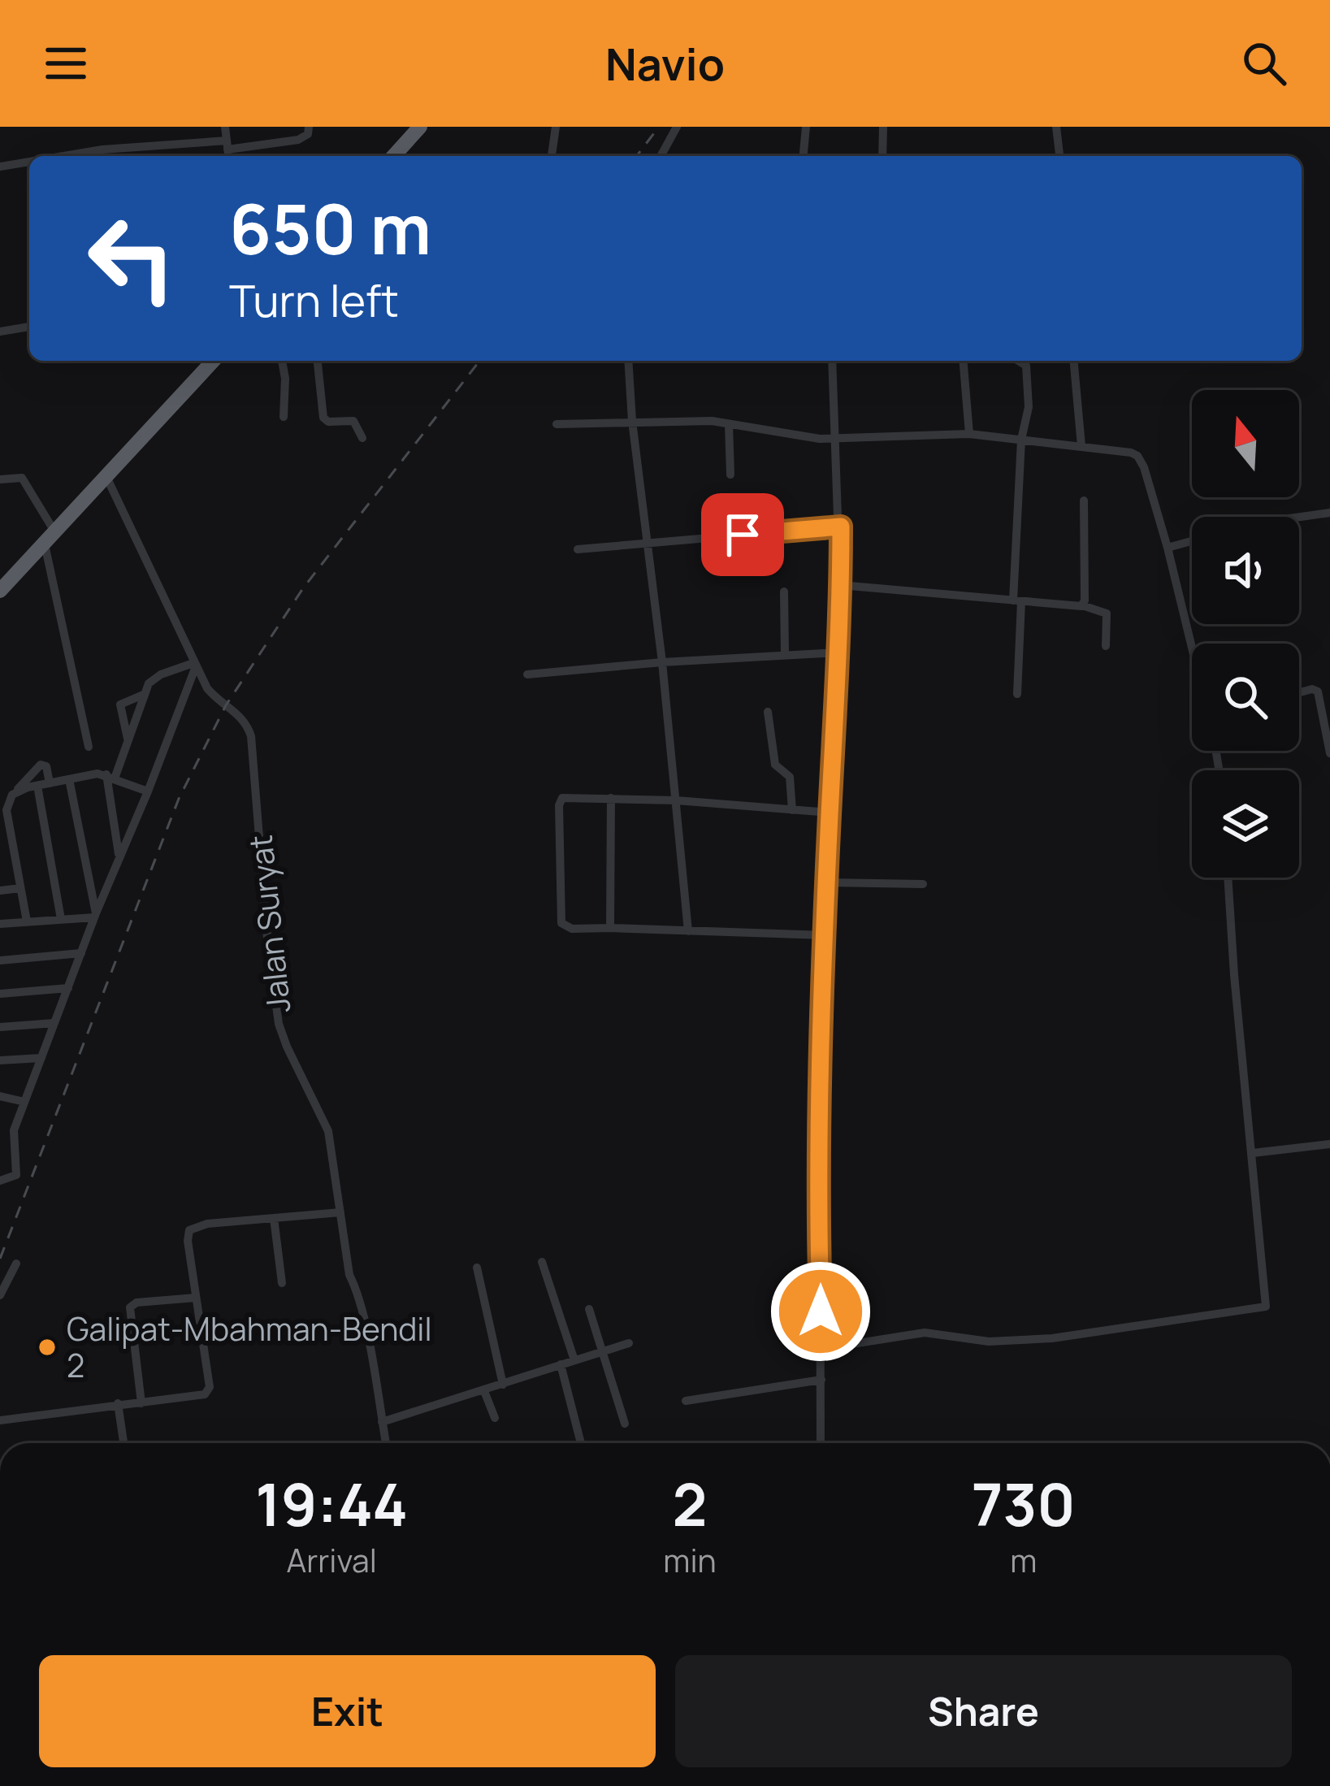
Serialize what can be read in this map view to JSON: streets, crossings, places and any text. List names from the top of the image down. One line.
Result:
{"streets":{"street":["Jalan Suryat"]},"places":["Galipat-Mbahman-Bendil 2"],"north":"top","page":{"header":"Navio","turn":["650 m","Turn left"],"eta":["19:44","Arrival","2","min","730","m"],"buttons":["Exit","Share"]}}
